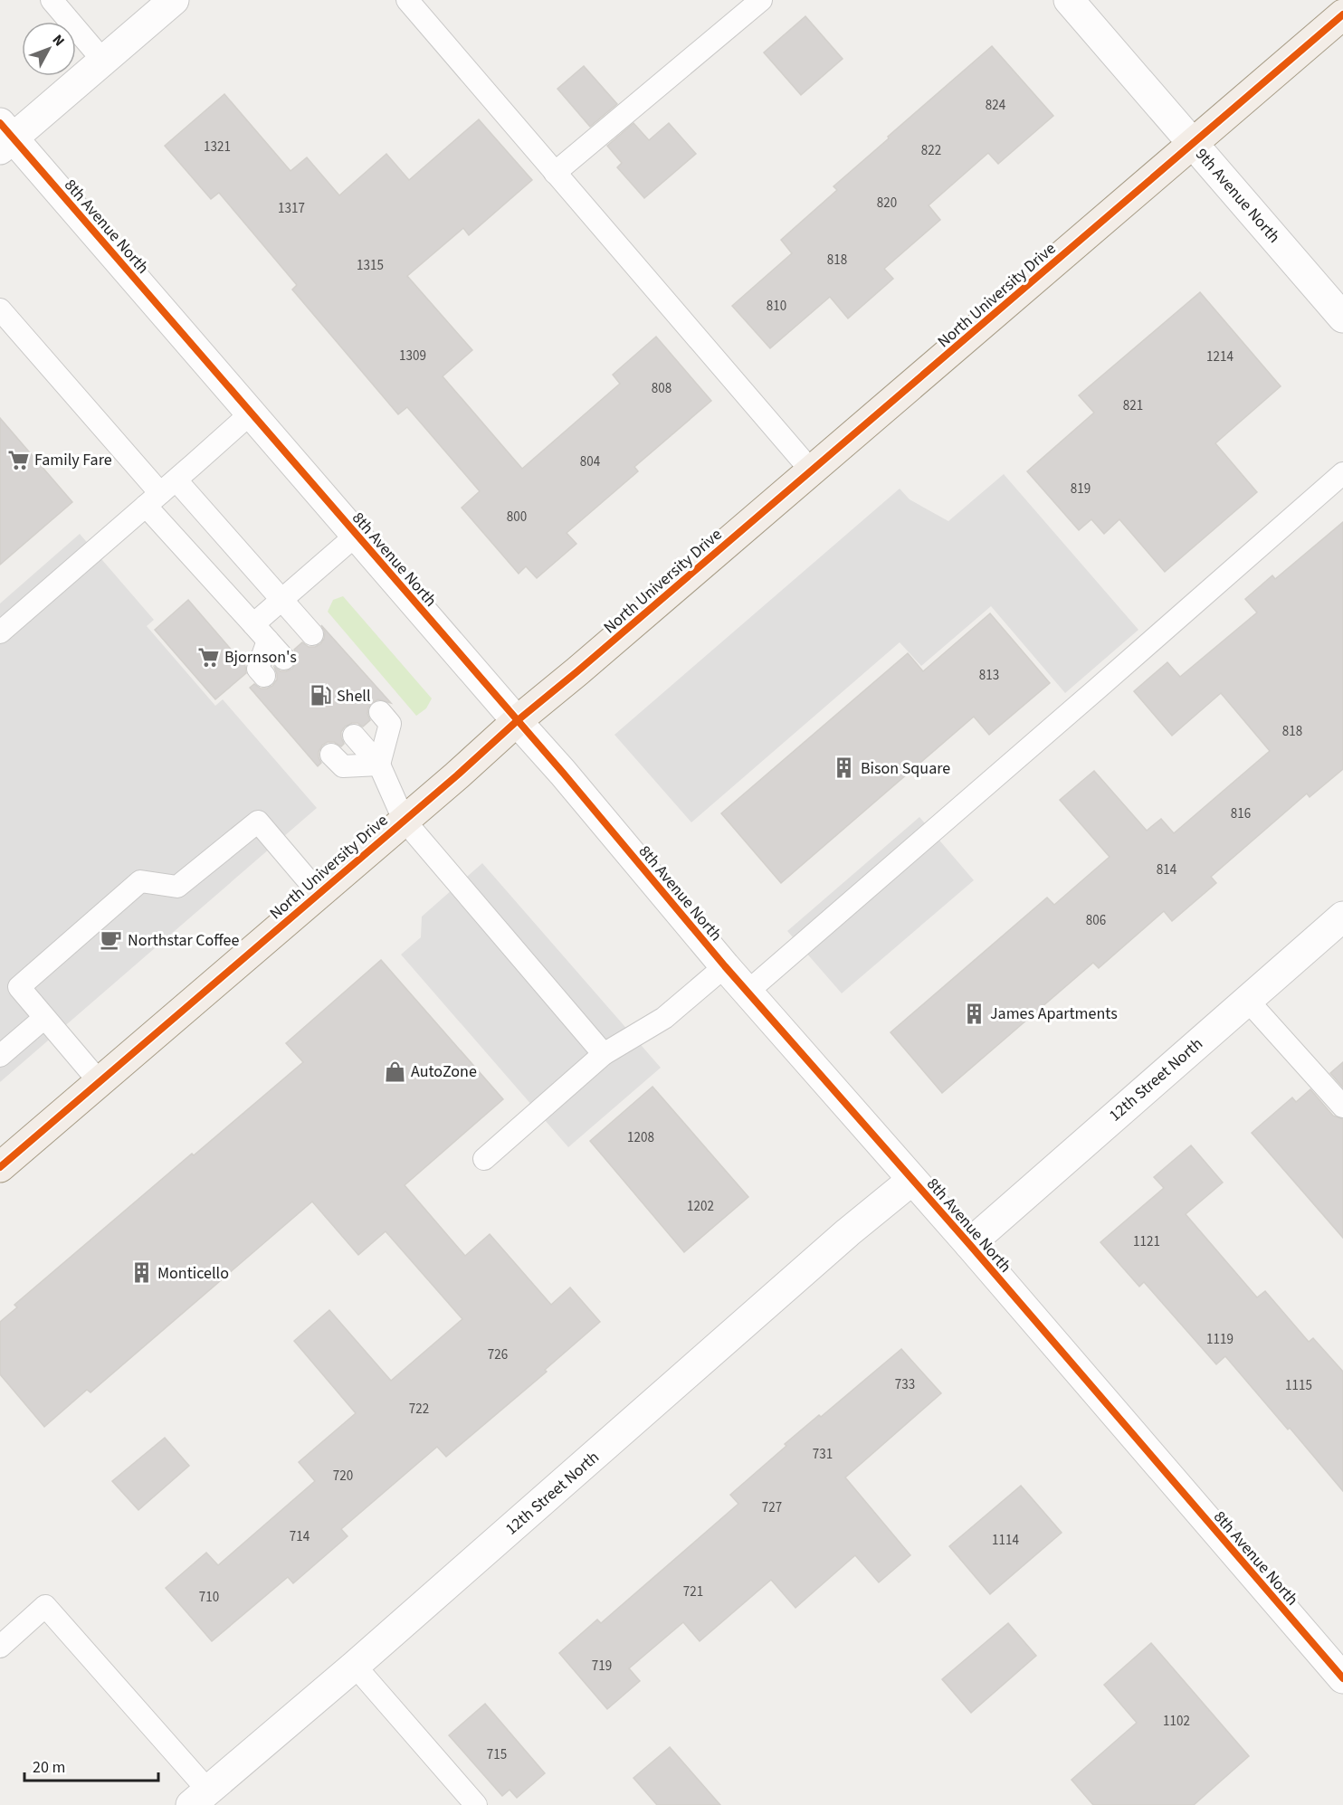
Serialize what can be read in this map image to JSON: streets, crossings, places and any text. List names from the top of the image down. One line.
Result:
{"streets":{"main road":["North University Drive"],"street":["9th Avenue North","8th Avenue North","12th Street North"]},"crossings":[["9th Avenue North","North University Drive"],["8th Avenue North","North University Drive"],["8th Avenue North","12th Street North"]],"places":{"supermarket":["Family Fare","Bjornson's"],"fuel station":["Shell"],"building":["Bison Square","James Apartments","Monticello"],"cafe":["Northstar Coffee"],"shop":["AutoZone"]},"house_numbers":["824","1321","822","820","1317","818","1315","810","1309","1214","808","821","804","819","800","813","818","816","814","806","1208","1202","1121","1119","726","733","1115","722","731","720","727","714","1114","721","710","719","1102","715"],"scale_bar":"20 m","north":"top right"}
